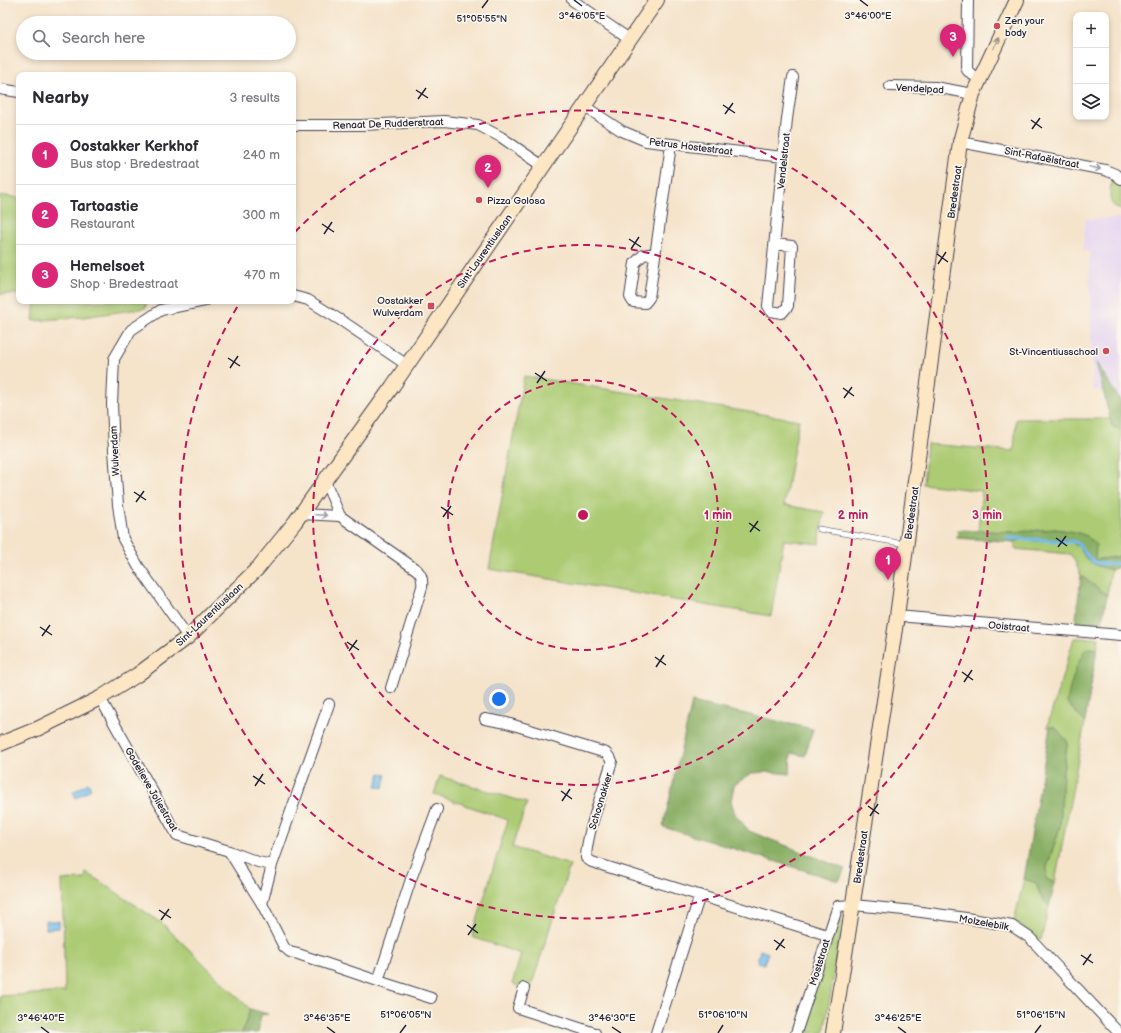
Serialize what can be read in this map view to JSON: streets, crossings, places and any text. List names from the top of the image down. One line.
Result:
{"streets":{"street":["Vendelpad","Renaat De Rudderstraat","Petrus Hostestraat","Sint-Rafaëlstraat","Vendelstraat","Bredestraat","Sint-Laurentiuslaan","Wulverdam","Ooistraat","Godelieve Joliestraat","Schoonakker","Molzelebilk","Moststraat"]},"crossings":[["Vendelpad","Bredestraat"],["Renaat De Rudderstraat","Sint-Laurentiuslaan"],["Petrus Hostestraat","Vendelstraat"],["Petrus Hostestraat","Sint-Laurentiuslaan"],["Sint-Rafaëlstraat","Bredestraat"],["Bredestraat","Ooistraat"],["Bredestraat","Molzelebilk"],["Bredestraat","Moststraat"],["Sint-Laurentiuslaan","Wulverdam"],["Sint-Laurentiuslaan","Godelieve Joliestraat"],["Schoonakker","Moststraat"],["Molzelebilk","Moststraat"]],"one_way":["Sint-Rafaëlstraat"],"places":{"other":["Zen your body","Pizza Golosa","St-Vincentiusschool"],"transit":["Oostakker Wulverdam"]},"page":{"map_buttons":["+","−"],"search":"Search here","pins":["3","2","1"],"heading":["Nearby","3 results"],"list":[{"mark":"1","name":"Oostakker Kerkhof","note":"Bus stop · Bredestraat","value":"240 m"},{"mark":"2","name":"Tartoastie","note":"Restaurant","value":"300 m"},{"mark":"3","name":"Hemelsoet","note":"Shop · Bredestraat","value":"470 m"}]},"coordinates":["3°46'05\"E","3°46'00\"E","51°05'55\"N","51°06'05\"N","51°06'10\"N","51°06'15\"N","3°46'40\"E","3°46'35\"E","3°46'30\"E","3°46'25\"E"],"rings":["1 min","2 min","3 min"]}
